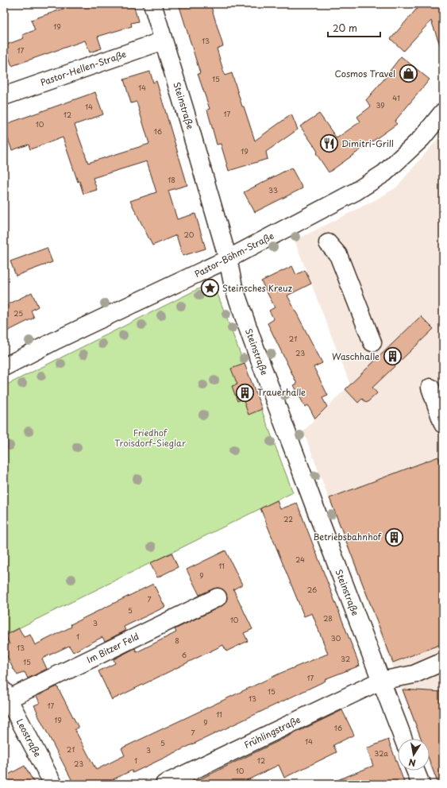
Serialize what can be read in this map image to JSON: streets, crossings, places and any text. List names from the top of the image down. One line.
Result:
{"streets":{"street":["Pastor-Hellen-Straße","Steinstraße","Pastor-Böhm-Straße","Im Bitzer Feld","Frühlingstraße","Leostraße"]},"crossings":[["Pastor-Hellen-Straße","Steinstraße"],["Steinstraße","Pastor-Böhm-Straße"],["Steinstraße","Frühlingstraße"],["Im Bitzer Feld","Leostraße"]],"parks":["Friedhof Troisdorf-Sieglar"],"places":{"shop":["Cosmos Travel"],"restaurant":["Dimitri-Grill"],"place":["Steinsches Kreuz"],"building":["Waschhalle","Trauerhalle","Betriebsbahnhof"]},"house_numbers":["19","13","17","15","14","41","39","14","17","12","10","16","19","18","33","20","25","21","23","22","24","11","9","26","7","5","28","10","3","1","30","8","13","6","32","15","17","15","13","17","11","19","9","16","7","14","5","21","3","32a","1","12","23","10"],"scale_bar":"20 m","north":"bottom"}
